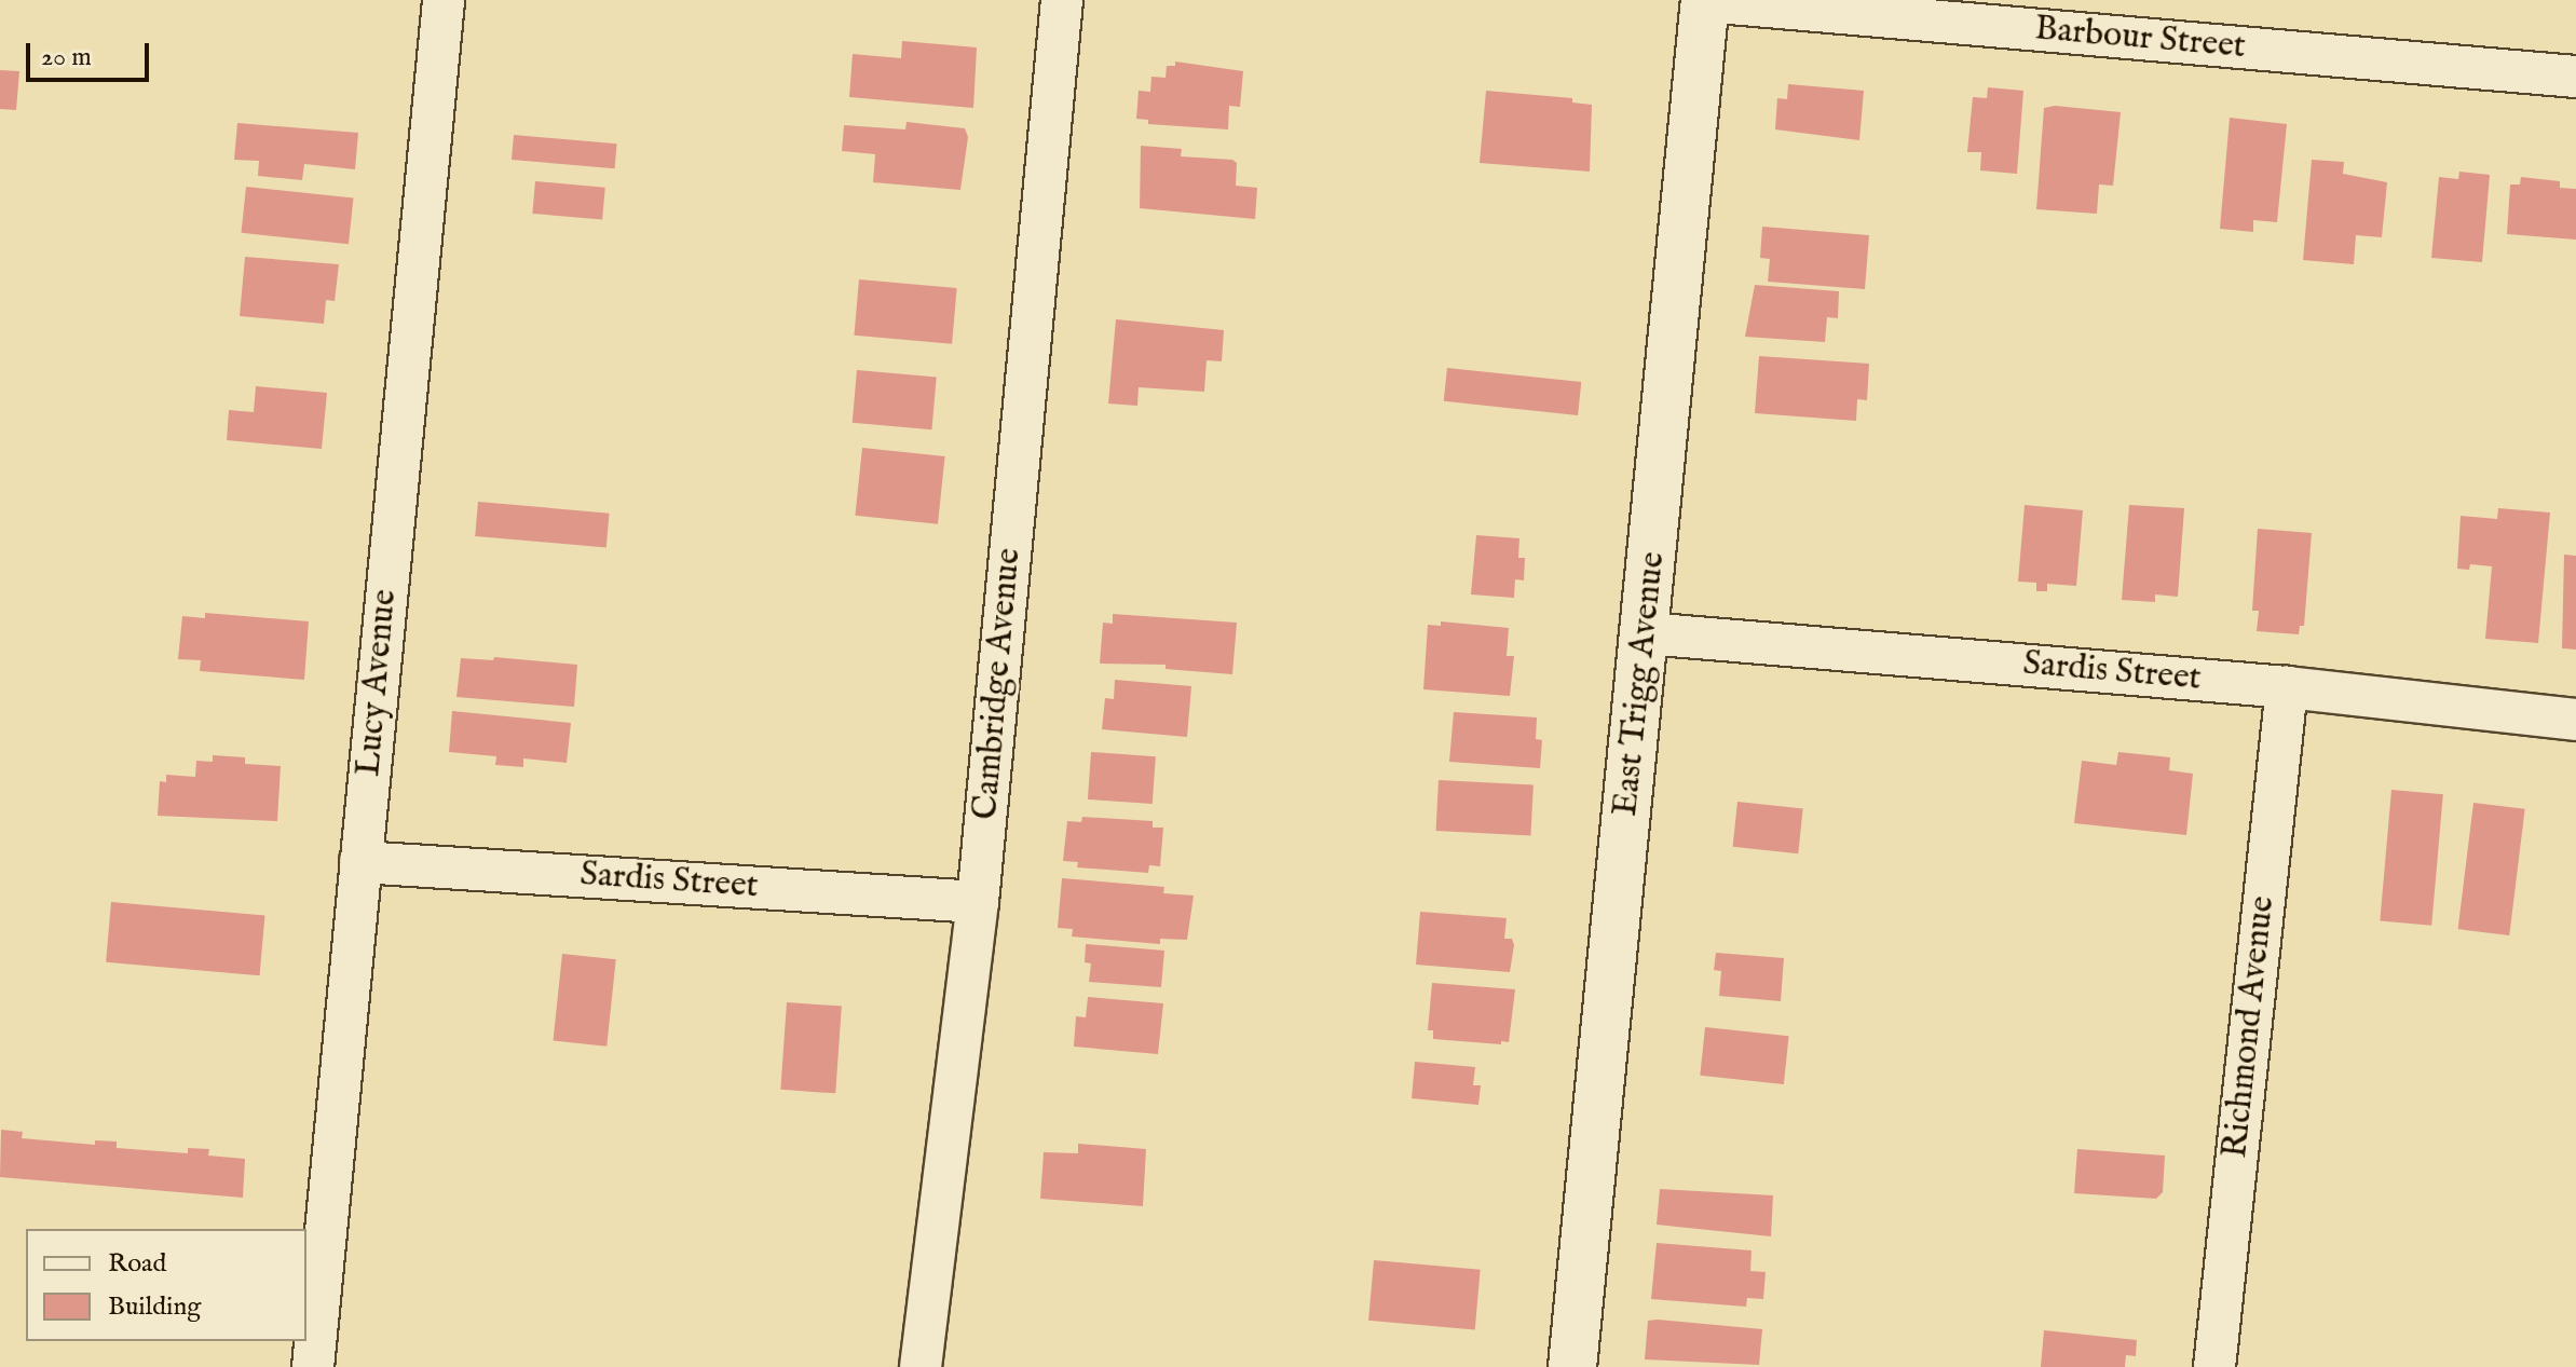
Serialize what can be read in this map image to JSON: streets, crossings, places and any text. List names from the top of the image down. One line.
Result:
{"streets":{"street":["Barbour Street","Sardis Street","Lucy Avenue","Cambridge Avenue","East Trigg Avenue","Richmond Avenue"]},"crossings":[["Barbour Street","East Trigg Avenue"],["Sardis Street","Lucy Avenue"],["Sardis Street","Cambridge Avenue"],["Sardis Street","East Trigg Avenue"],["Sardis Street","Richmond Avenue"]],"legend":["Road","Building"],"scale_bar":"20 m"}
